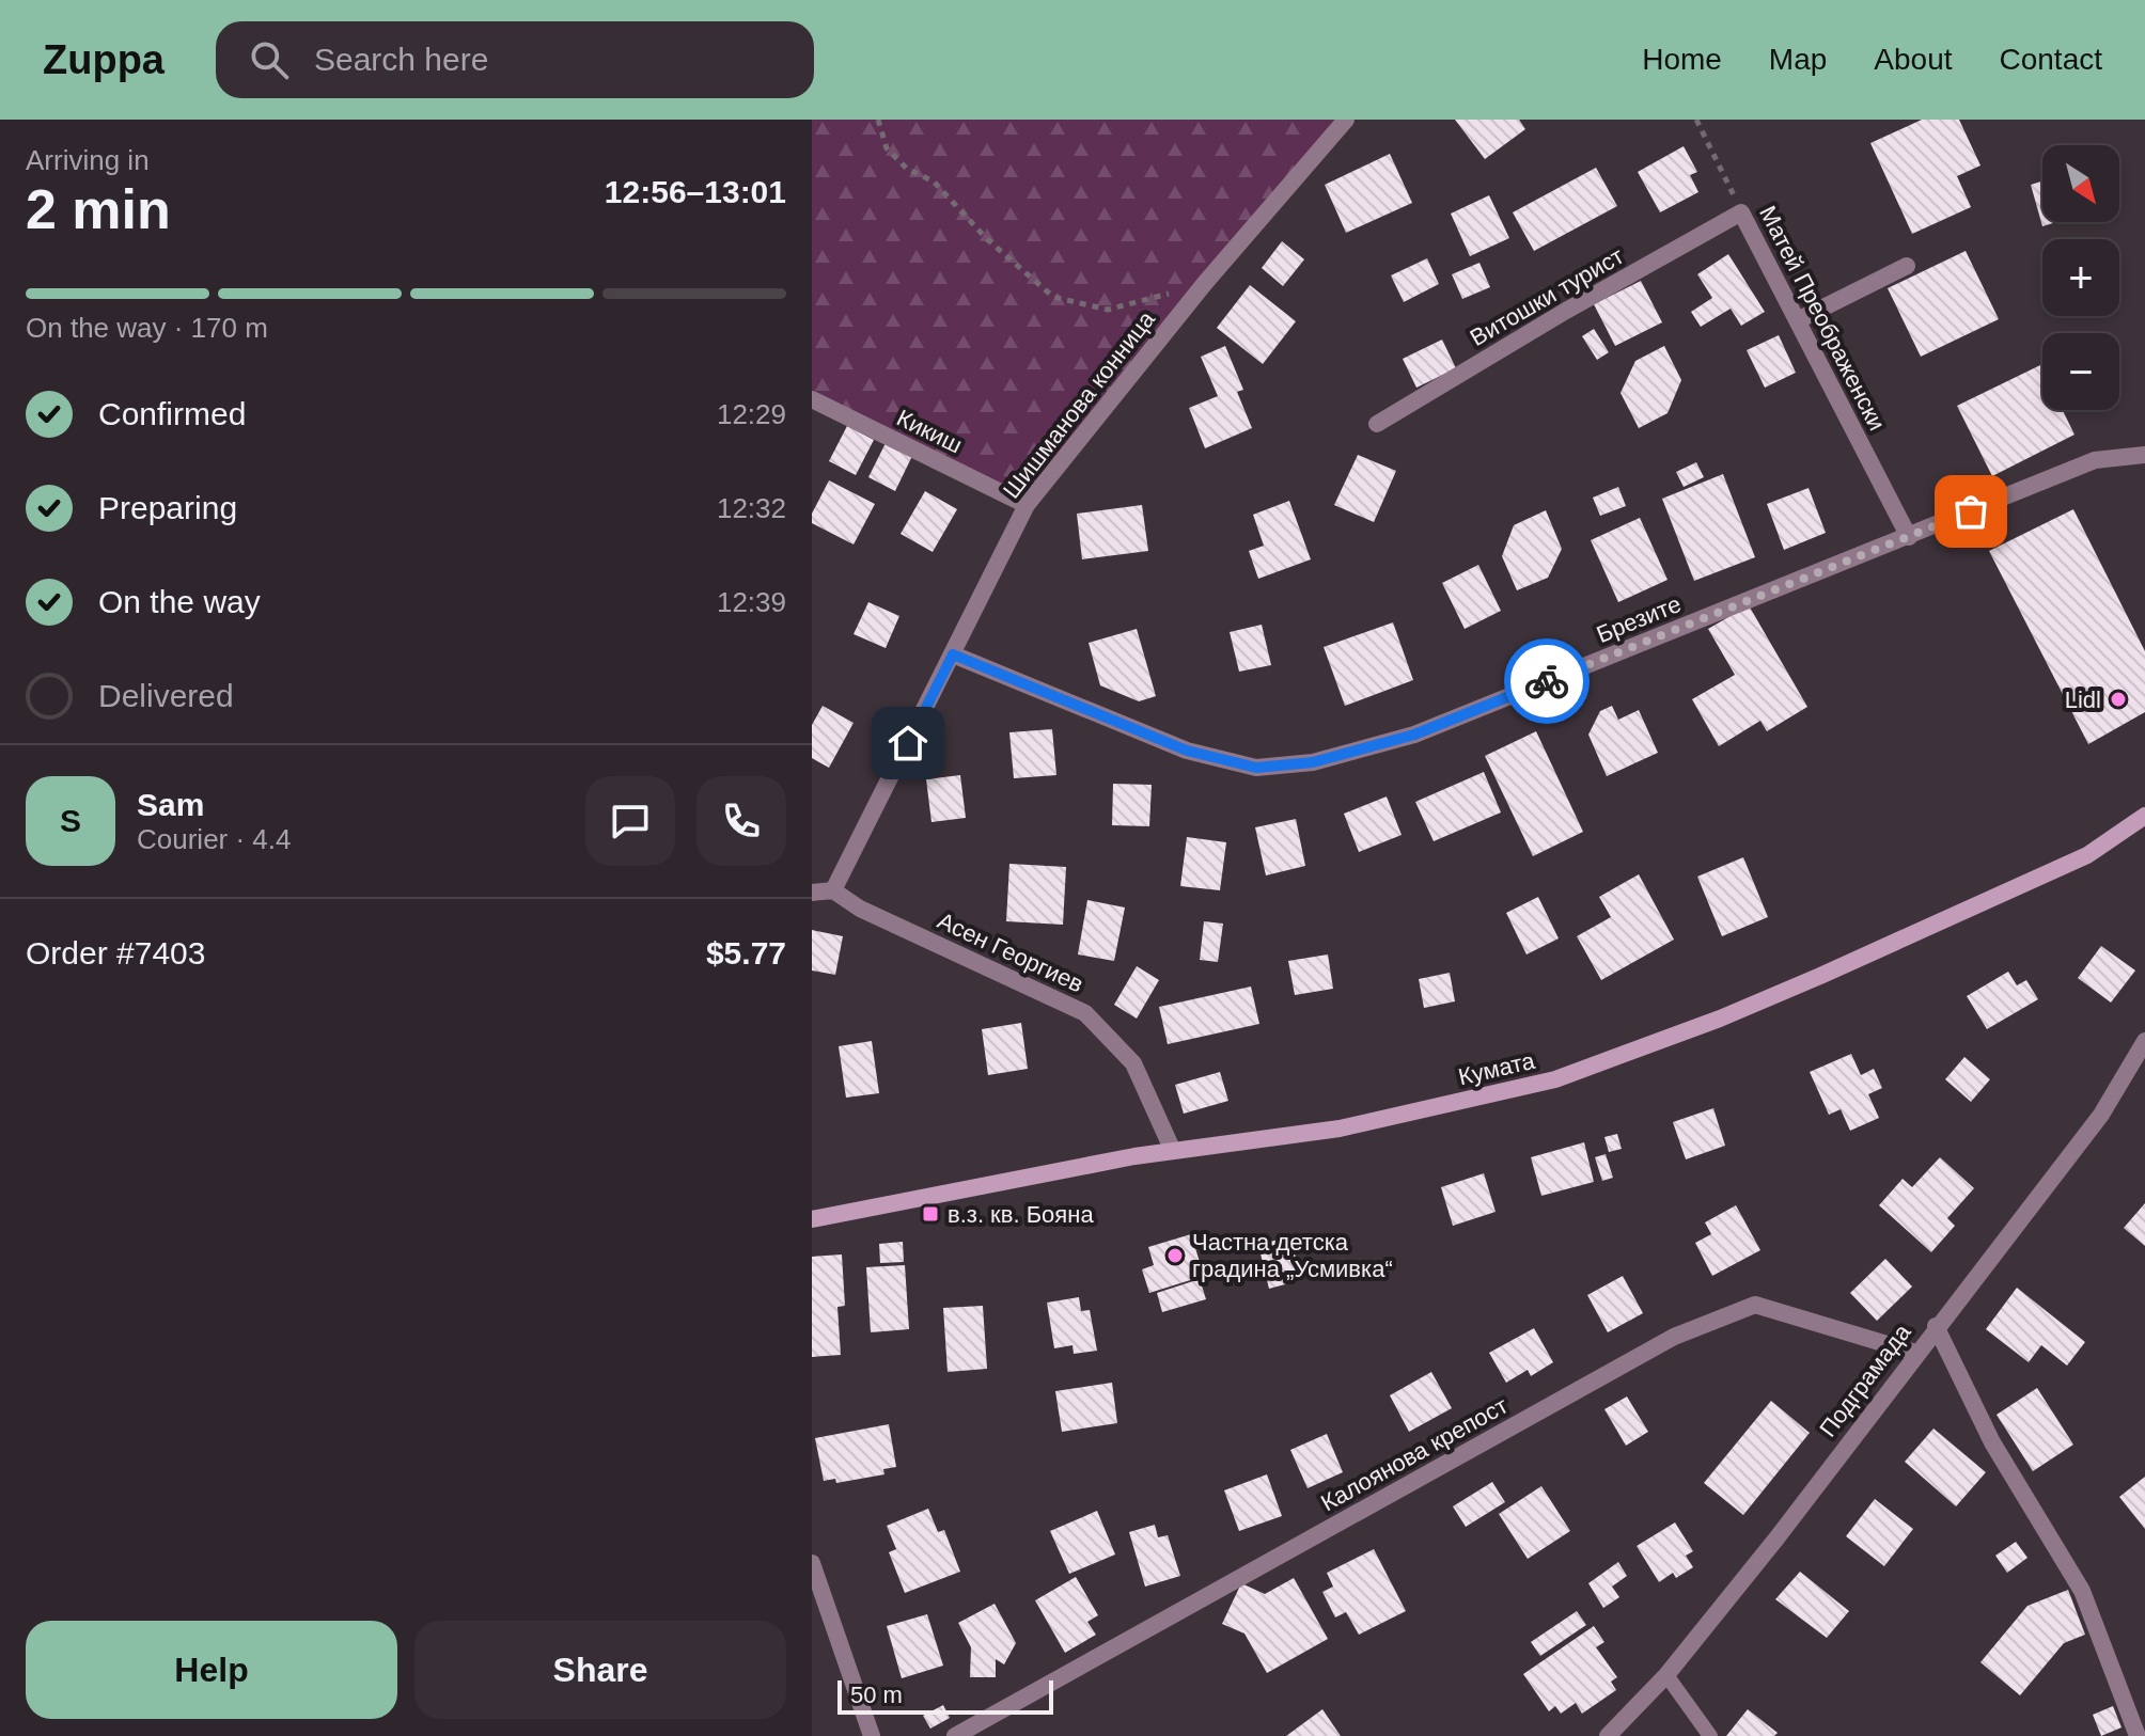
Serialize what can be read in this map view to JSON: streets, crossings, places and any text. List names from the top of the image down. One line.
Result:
{"streets":{"main road":["Кумата"],"street":["Витошки турист","Матей Преображенски","Шишманова конница","Кикиш","Брезите","Асен Георгиев","Подграмада","Калоянова крепост"]},"crossings":[["Витошки турист","Матей Преображенски"],["Матей Преображенски","Брезите"],["Шишманова конница","Кикиш"],["Шишманова конница","Брезите"],["Шишманова конница","Асен Георгиев"],["Асен Георгиев","Кумата"],["Подграмада","Калоянова крепост"]],"places":{"other":["Lidl","Частна детска градина „Усмивка“"],"transit":["в.з. кв. Бояна"]},"scale_bar":"50 m","north":"bottom right","page":{"header":"Zuppa","search":"Search here","nav":["Home","Map","About","Contact"],"heading":["2 min","Arriving in","12:56–13:01"],"panel":["Sam","Courier · 4.4","Order #7403","$5.77"],"map_buttons":["+","−"],"bar":"On the way · 170 m","list":[["Confirmed","12:29"],["Preparing","12:32"],["On the way","12:39"],"Delivered"],"round":"S","buttons":["Help","Share"],"scale":"50 m"}}
